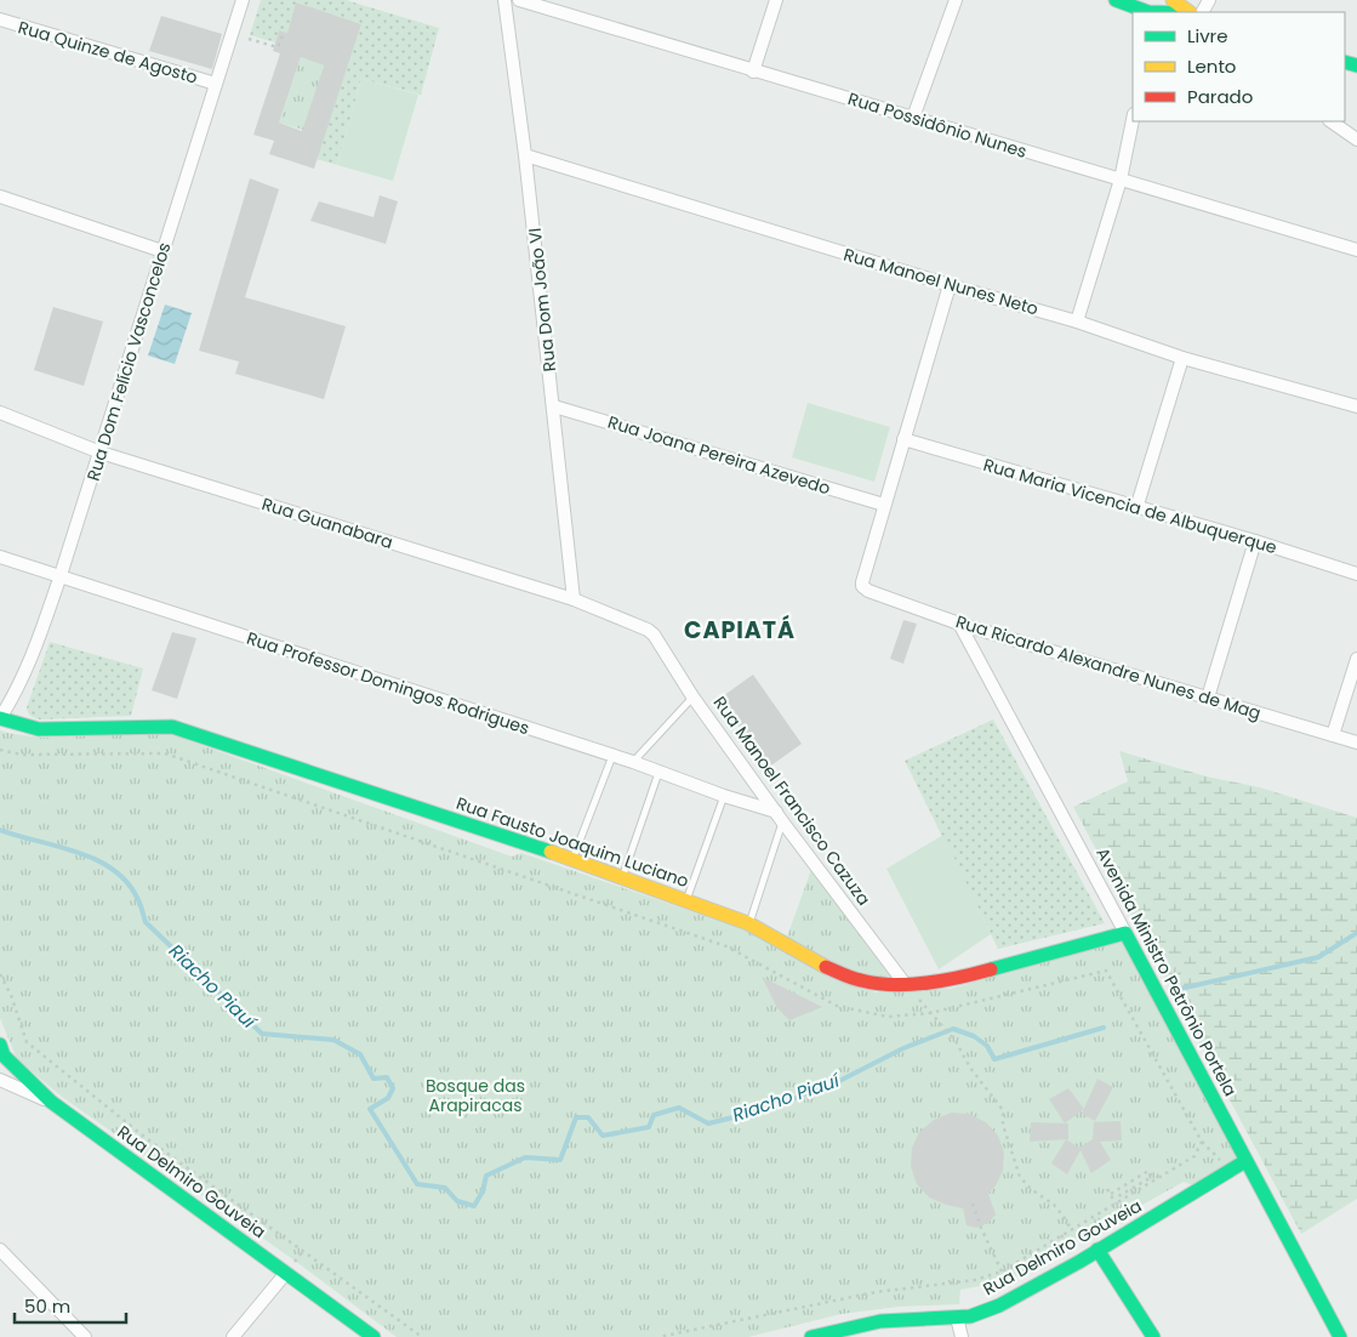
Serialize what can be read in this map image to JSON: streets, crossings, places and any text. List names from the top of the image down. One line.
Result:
{"streets":{"street":["Rua Quinze de Agosto","Rua Possidônio Nunes","Rua Manoel Nunes Neto","Rua Dom João VI","Rua Dom Felício Vasconcelos","Rua Joana Pereira Azevedo","Rua Maria Vicencia de Albuquerque","Rua Guanabara","Rua Ricardo Alexandre Nunes de Mag","Rua Professor Domingos Rodrigues","Rua Manoel Francisco Cazuza","Rua Fausto Joaquim Luciano","Avenida Ministro Petrônio Portela","Rua Delmiro Gouveia"]},"crossings":[["Rua Quinze de Agosto","Rua Dom Felício Vasconcelos"],["Rua Manoel Nunes Neto","Rua Dom João VI"],["Rua Dom João VI","Rua Joana Pereira Azevedo"],["Rua Dom João VI","Rua Guanabara"],["Rua Dom Felício Vasconcelos","Rua Guanabara"],["Rua Dom Felício Vasconcelos","Rua Professor Domingos Rodrigues"],["Rua Dom Felício Vasconcelos","Rua Fausto Joaquim Luciano"],["Rua Joana Pereira Azevedo","Rua Ricardo Alexandre Nunes de Mag"],["Rua Guanabara","Rua Manoel Francisco Cazuza"],["Rua Ricardo Alexandre Nunes de Mag","Avenida Ministro Petrônio Portela"],["Rua Professor Domingos Rodrigues","Rua Manoel Francisco Cazuza"],["Rua Manoel Francisco Cazuza","Rua Fausto Joaquim Luciano"],["Rua Fausto Joaquim Luciano","Avenida Ministro Petrônio Portela"],["Avenida Ministro Petrônio Portela","Rua Delmiro Gouveia"]],"districts":["CAPIATÁ"],"water":["Riacho Piauí"],"parks":["Bosque das Arapiracas"],"legend":["Livre","Lento","Parado"],"scale_bar":"50 m"}
